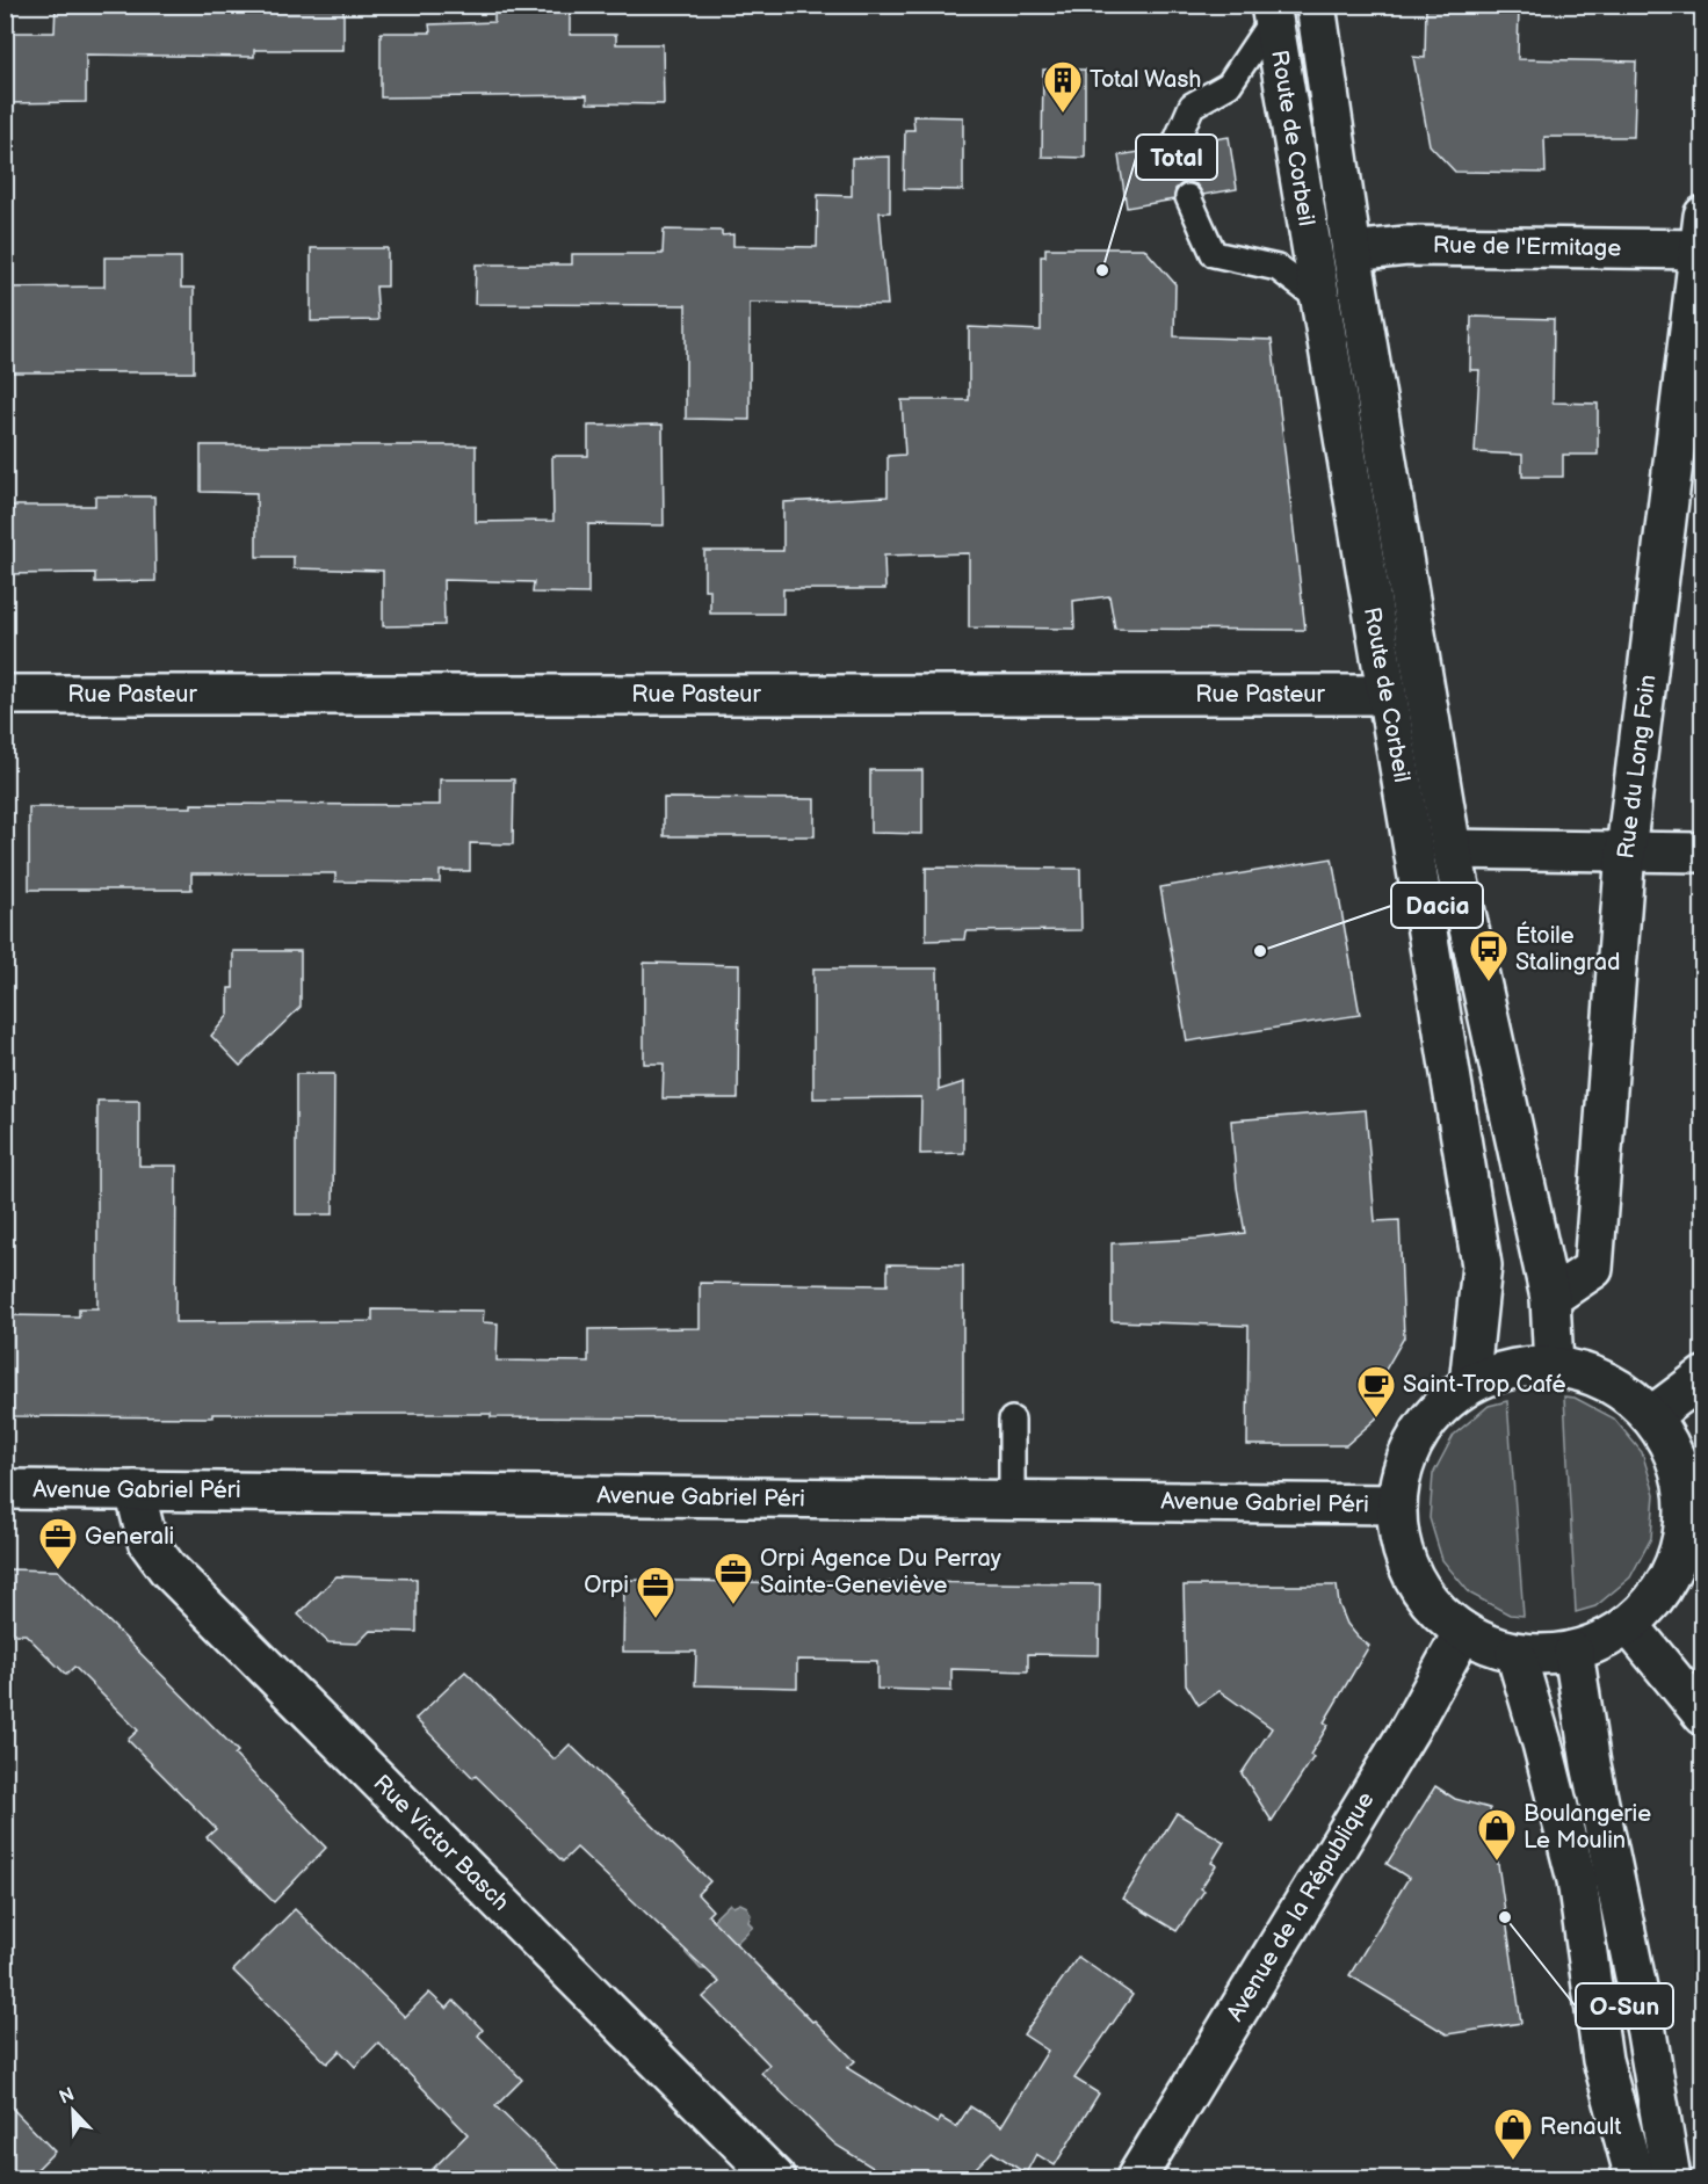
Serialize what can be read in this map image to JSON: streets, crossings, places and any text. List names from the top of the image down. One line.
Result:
{"streets":{"street":["Route de Corbeil","Rue de l'Ermitage","Rue Pasteur","Rue du Long Foin","Avenue Gabriel Péri","Rue Victor Basch","Avenue de la République"]},"crossings":[["Route de Corbeil","Rue de l'Ermitage"],["Route de Corbeil","Rue Pasteur"],["Route de Corbeil","Rue du Long Foin"],["Rue de l'Ermitage","Rue du Long Foin"],["Avenue Gabriel Péri","Rue Victor Basch"]],"places":{"building":["Total Wash"],"other":["Total","Dacia","O-Sun"],"bus stop":["Étoile Stalingrad"],"cafe":["Saint-Trop Café"],"office":["Generali","Orpi Agence Du Perray Sainte-Geneviève","Orpi"],"shop":["Boulangerie Le Moulin","Renault"]},"north":"top left"}
